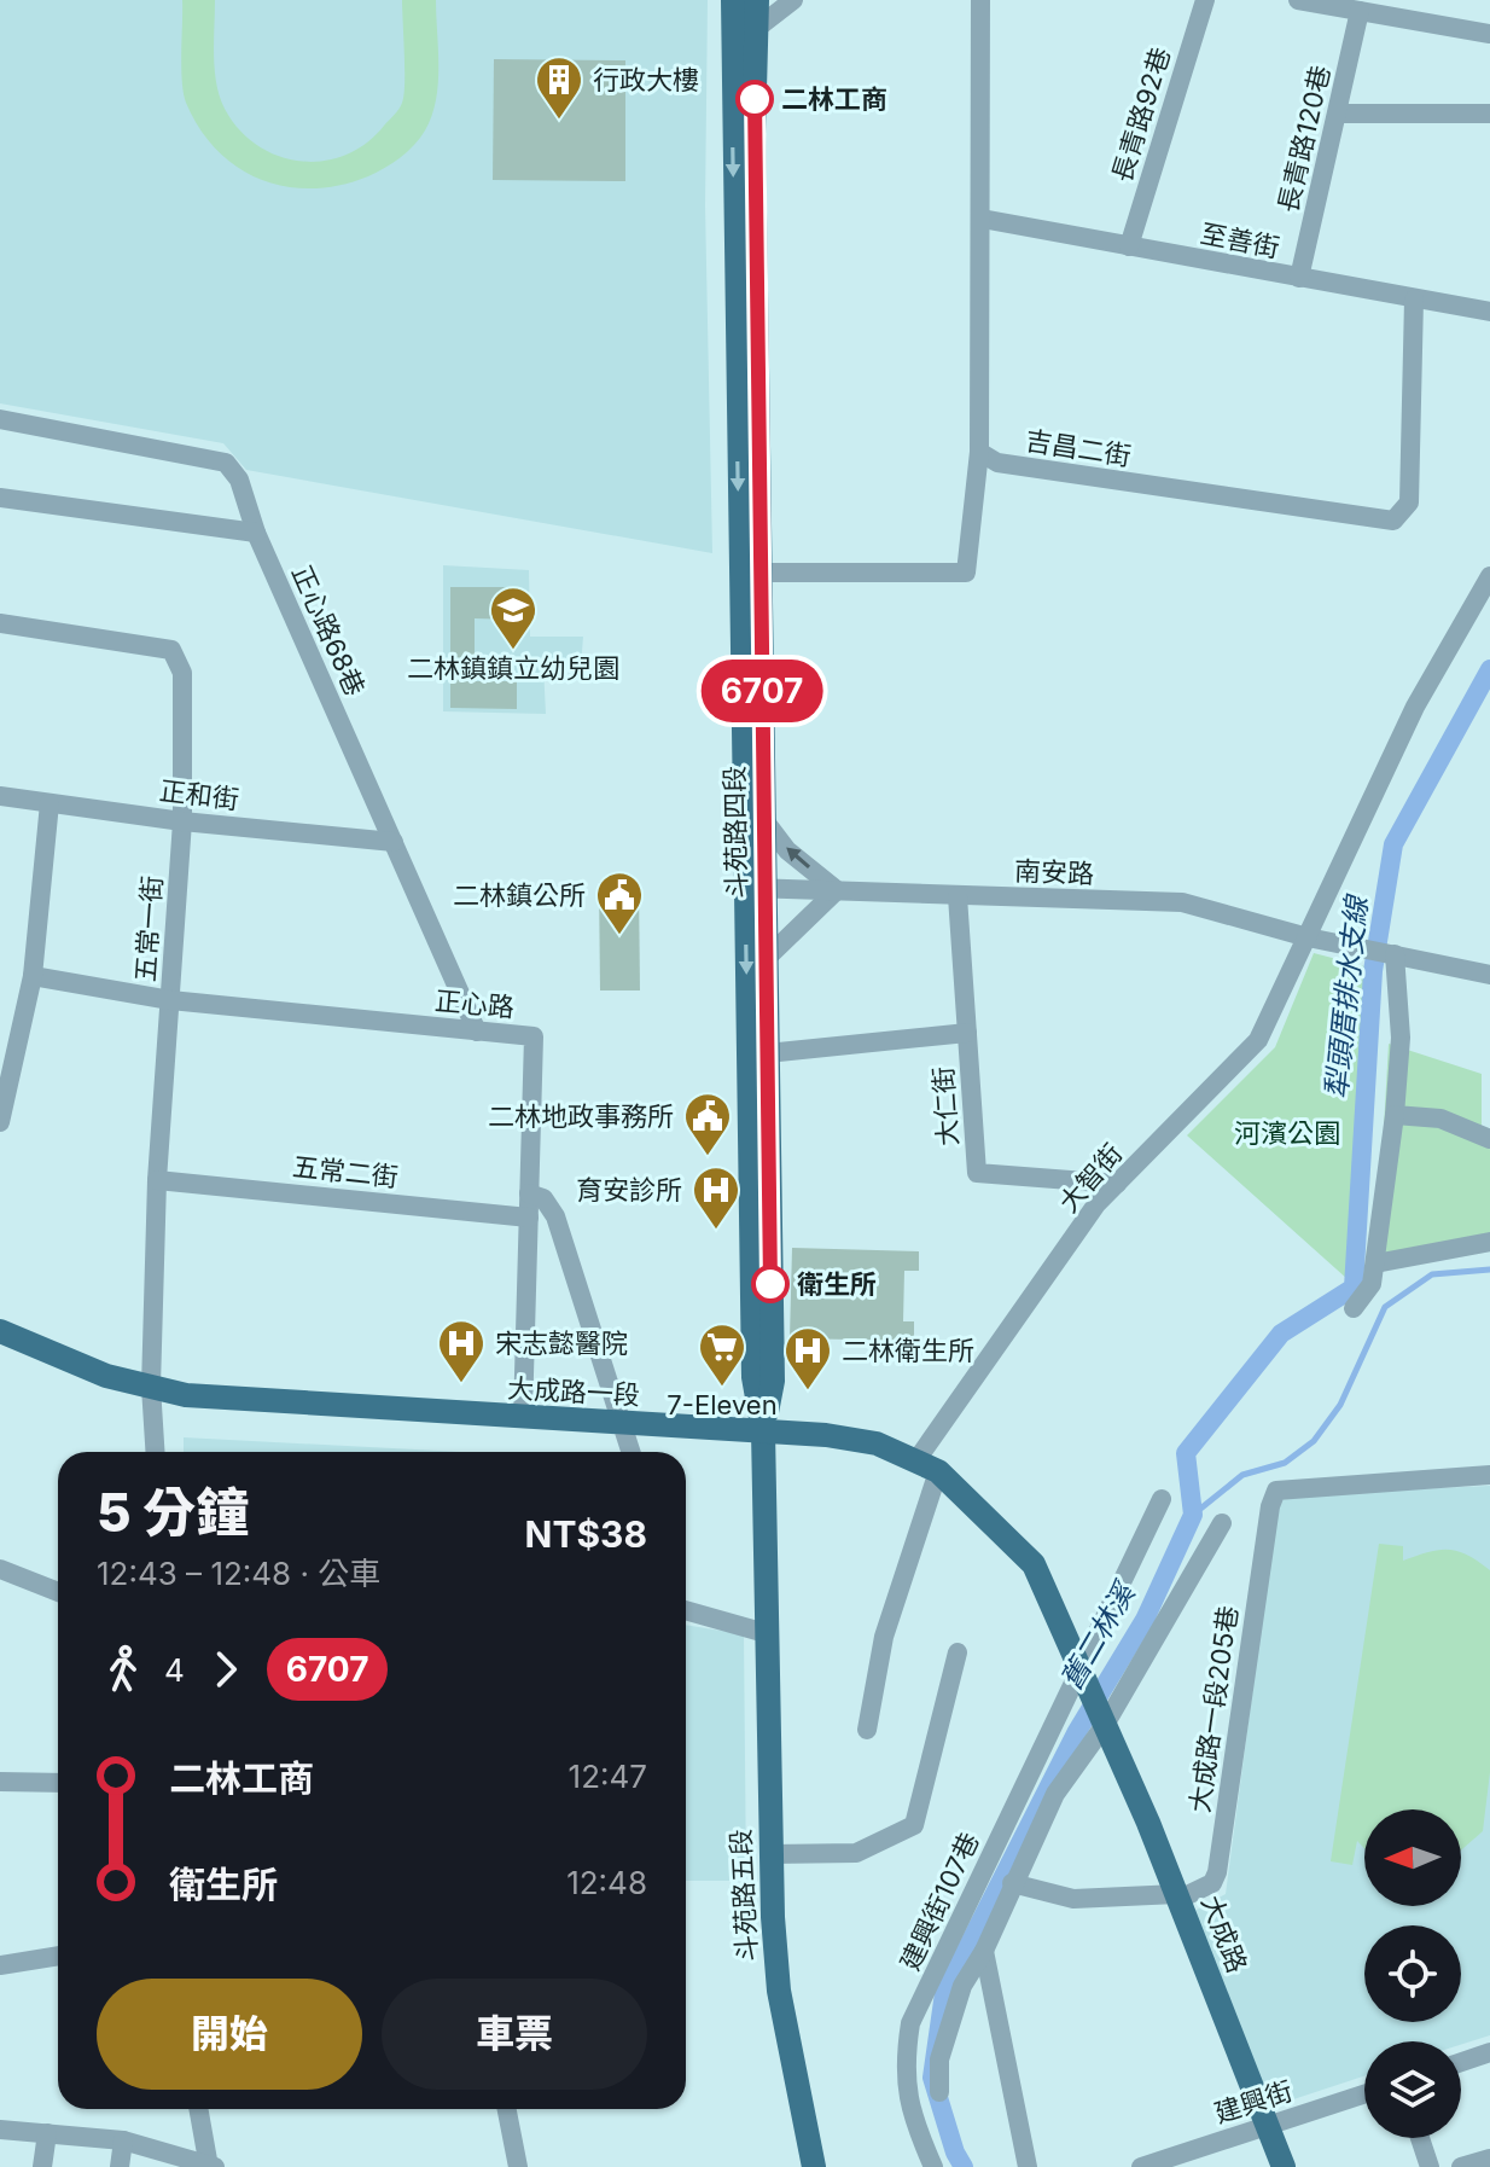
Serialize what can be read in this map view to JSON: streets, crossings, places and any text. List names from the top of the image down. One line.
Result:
{"streets":{"main road":["斗苑路四段","大成路一段","斗苑路五段","大成路"],"street":["長青路92巷","長青路120巷","至善街","吉昌二街","正心路68巷","正和街","南安路","五常一街","正心路","大仁街","五常二街","大智街","大成路一段205巷","建興街107巷","建興街"]},"crossings":[["長青路92巷","至善街"],["長青路120巷","至善街"],["至善街","吉昌二街"],["正心路68巷","正和街"],["正心路68巷","正心路"],["正和街","五常一街"],["斗苑路四段","南安路"],["斗苑路四段","大成路一段"],["斗苑路四段","斗苑路五段"],["南安路","大仁街"],["南安路","大智街"],["五常一街","正心路"],["五常一街","五常二街"],["五常一街","大成路一段"],["正心路","五常二街"],["正心路","大成路一段"],["大仁街","大智街"],["大成路一段205巷","大成路"],["建興街107巷","大成路"],["大成路","建興街"]],"water":["犁頭厝排水支線","舊二林溪"],"parks":["河濱公園"],"places":{"other":["二林工商","衛生所"],"building":["行政大樓"],"school or university":["二林鎮鎮立幼兒園"],"public building":["二林鎮公所","二林地政事務所"],"hospital":["育安診所","宋志懿醫院","二林衛生所"],"supermarket":["7-Eleven"]},"lines":["bus line 6707"],"north":"left","page":{"on_map":"6707","heading":["5 分鐘","12:43 – 12:48 · 公車","NT$38"],"legs":["4","6707"],"list":[{"name":"二林工商","value":"12:47"},{"name":"衛生所","value":"12:48"}],"buttons":["開始","車票"]}}
